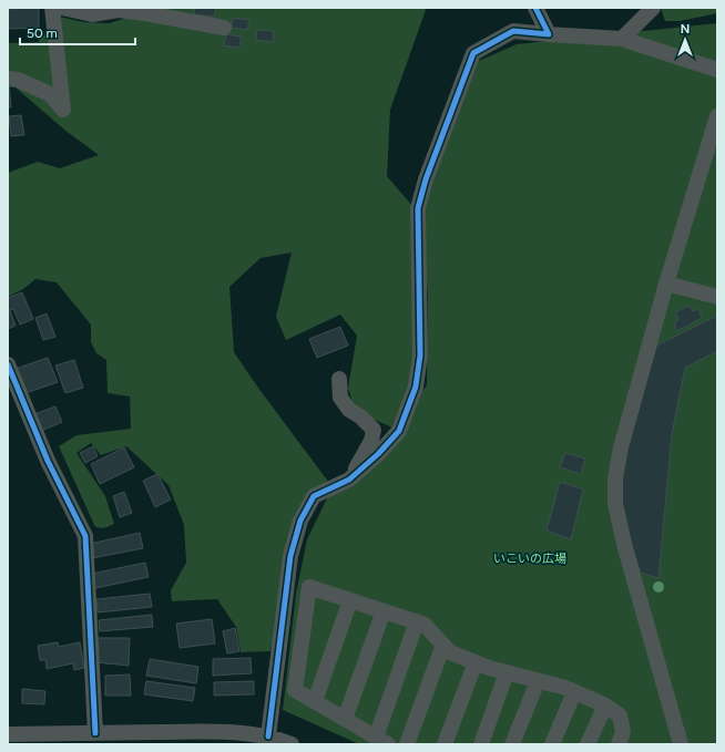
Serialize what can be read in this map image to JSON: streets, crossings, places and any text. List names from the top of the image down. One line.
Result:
{"parks":["いこいの広場"],"scale_bar":"50 m","north":"top"}
